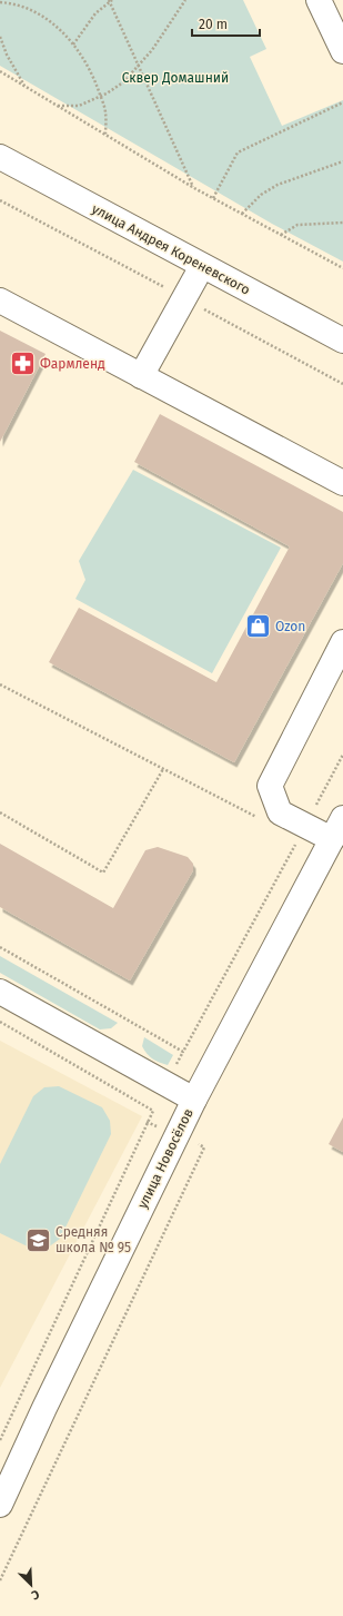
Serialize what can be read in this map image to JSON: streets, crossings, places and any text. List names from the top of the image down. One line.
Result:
{"streets":{"street":["улица Андрея Кореневского","улица Новосёлов"]},"parks":["Сквер Домашний"],"places":{"pharmacy":["Фармленд"],"shop":["Ozon"],"school or university":["Средняя школа № 95"]},"scale_bar":"20 m","north":"bottom right"}
